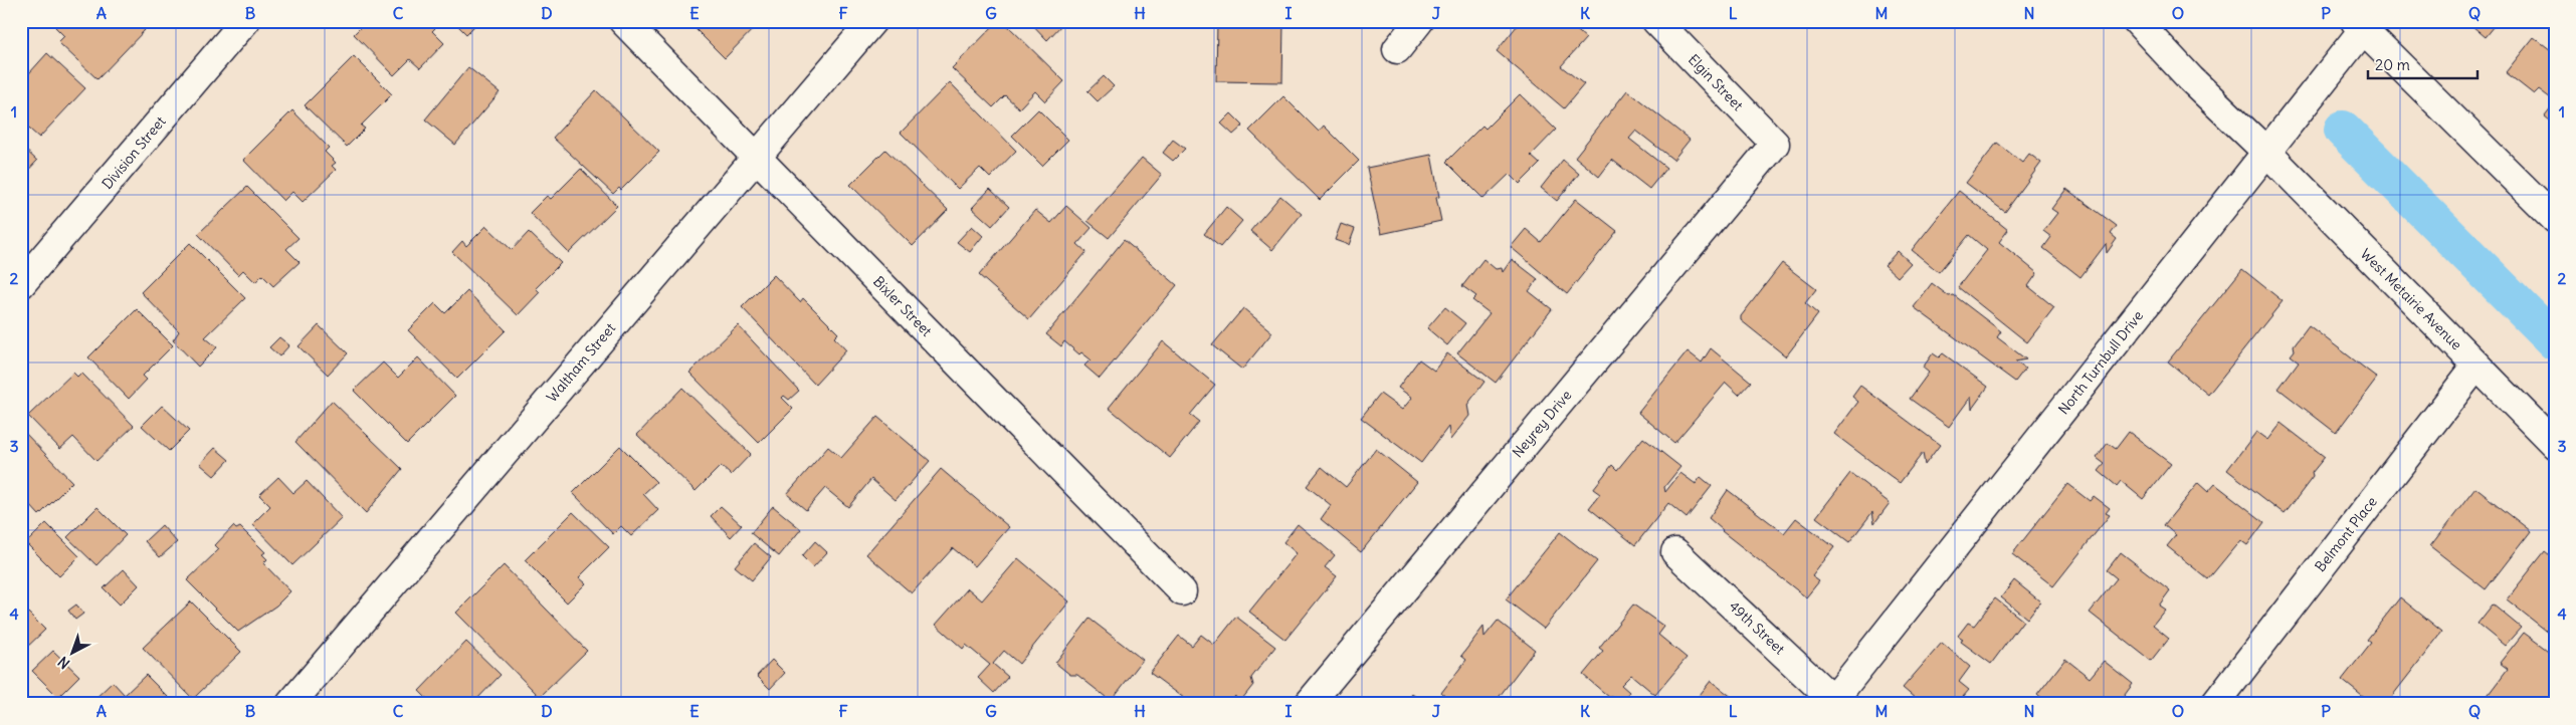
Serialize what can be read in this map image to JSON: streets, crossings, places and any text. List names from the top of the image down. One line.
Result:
{"streets":{"street":["Elgin Street","Division Street","West Metairie Avenue","Bixler Street","Waltham Street","North Turnbull Drive","Neyrey Drive","Belmont Place","49th Street"]},"crossings":[["Elgin Street","Neyrey Drive"],["West Metairie Avenue","North Turnbull Drive"],["West Metairie Avenue","Belmont Place"],["Bixler Street","Waltham Street"],["North Turnbull Drive","49th Street"]],"scale_bar":"20 m","north":"bottom left","grid":{"columns":["A","B","C","D","E","F","G","H","I","J","K","L","M","N","O","P","Q"],"rows":["1","2","3","4"]}}
